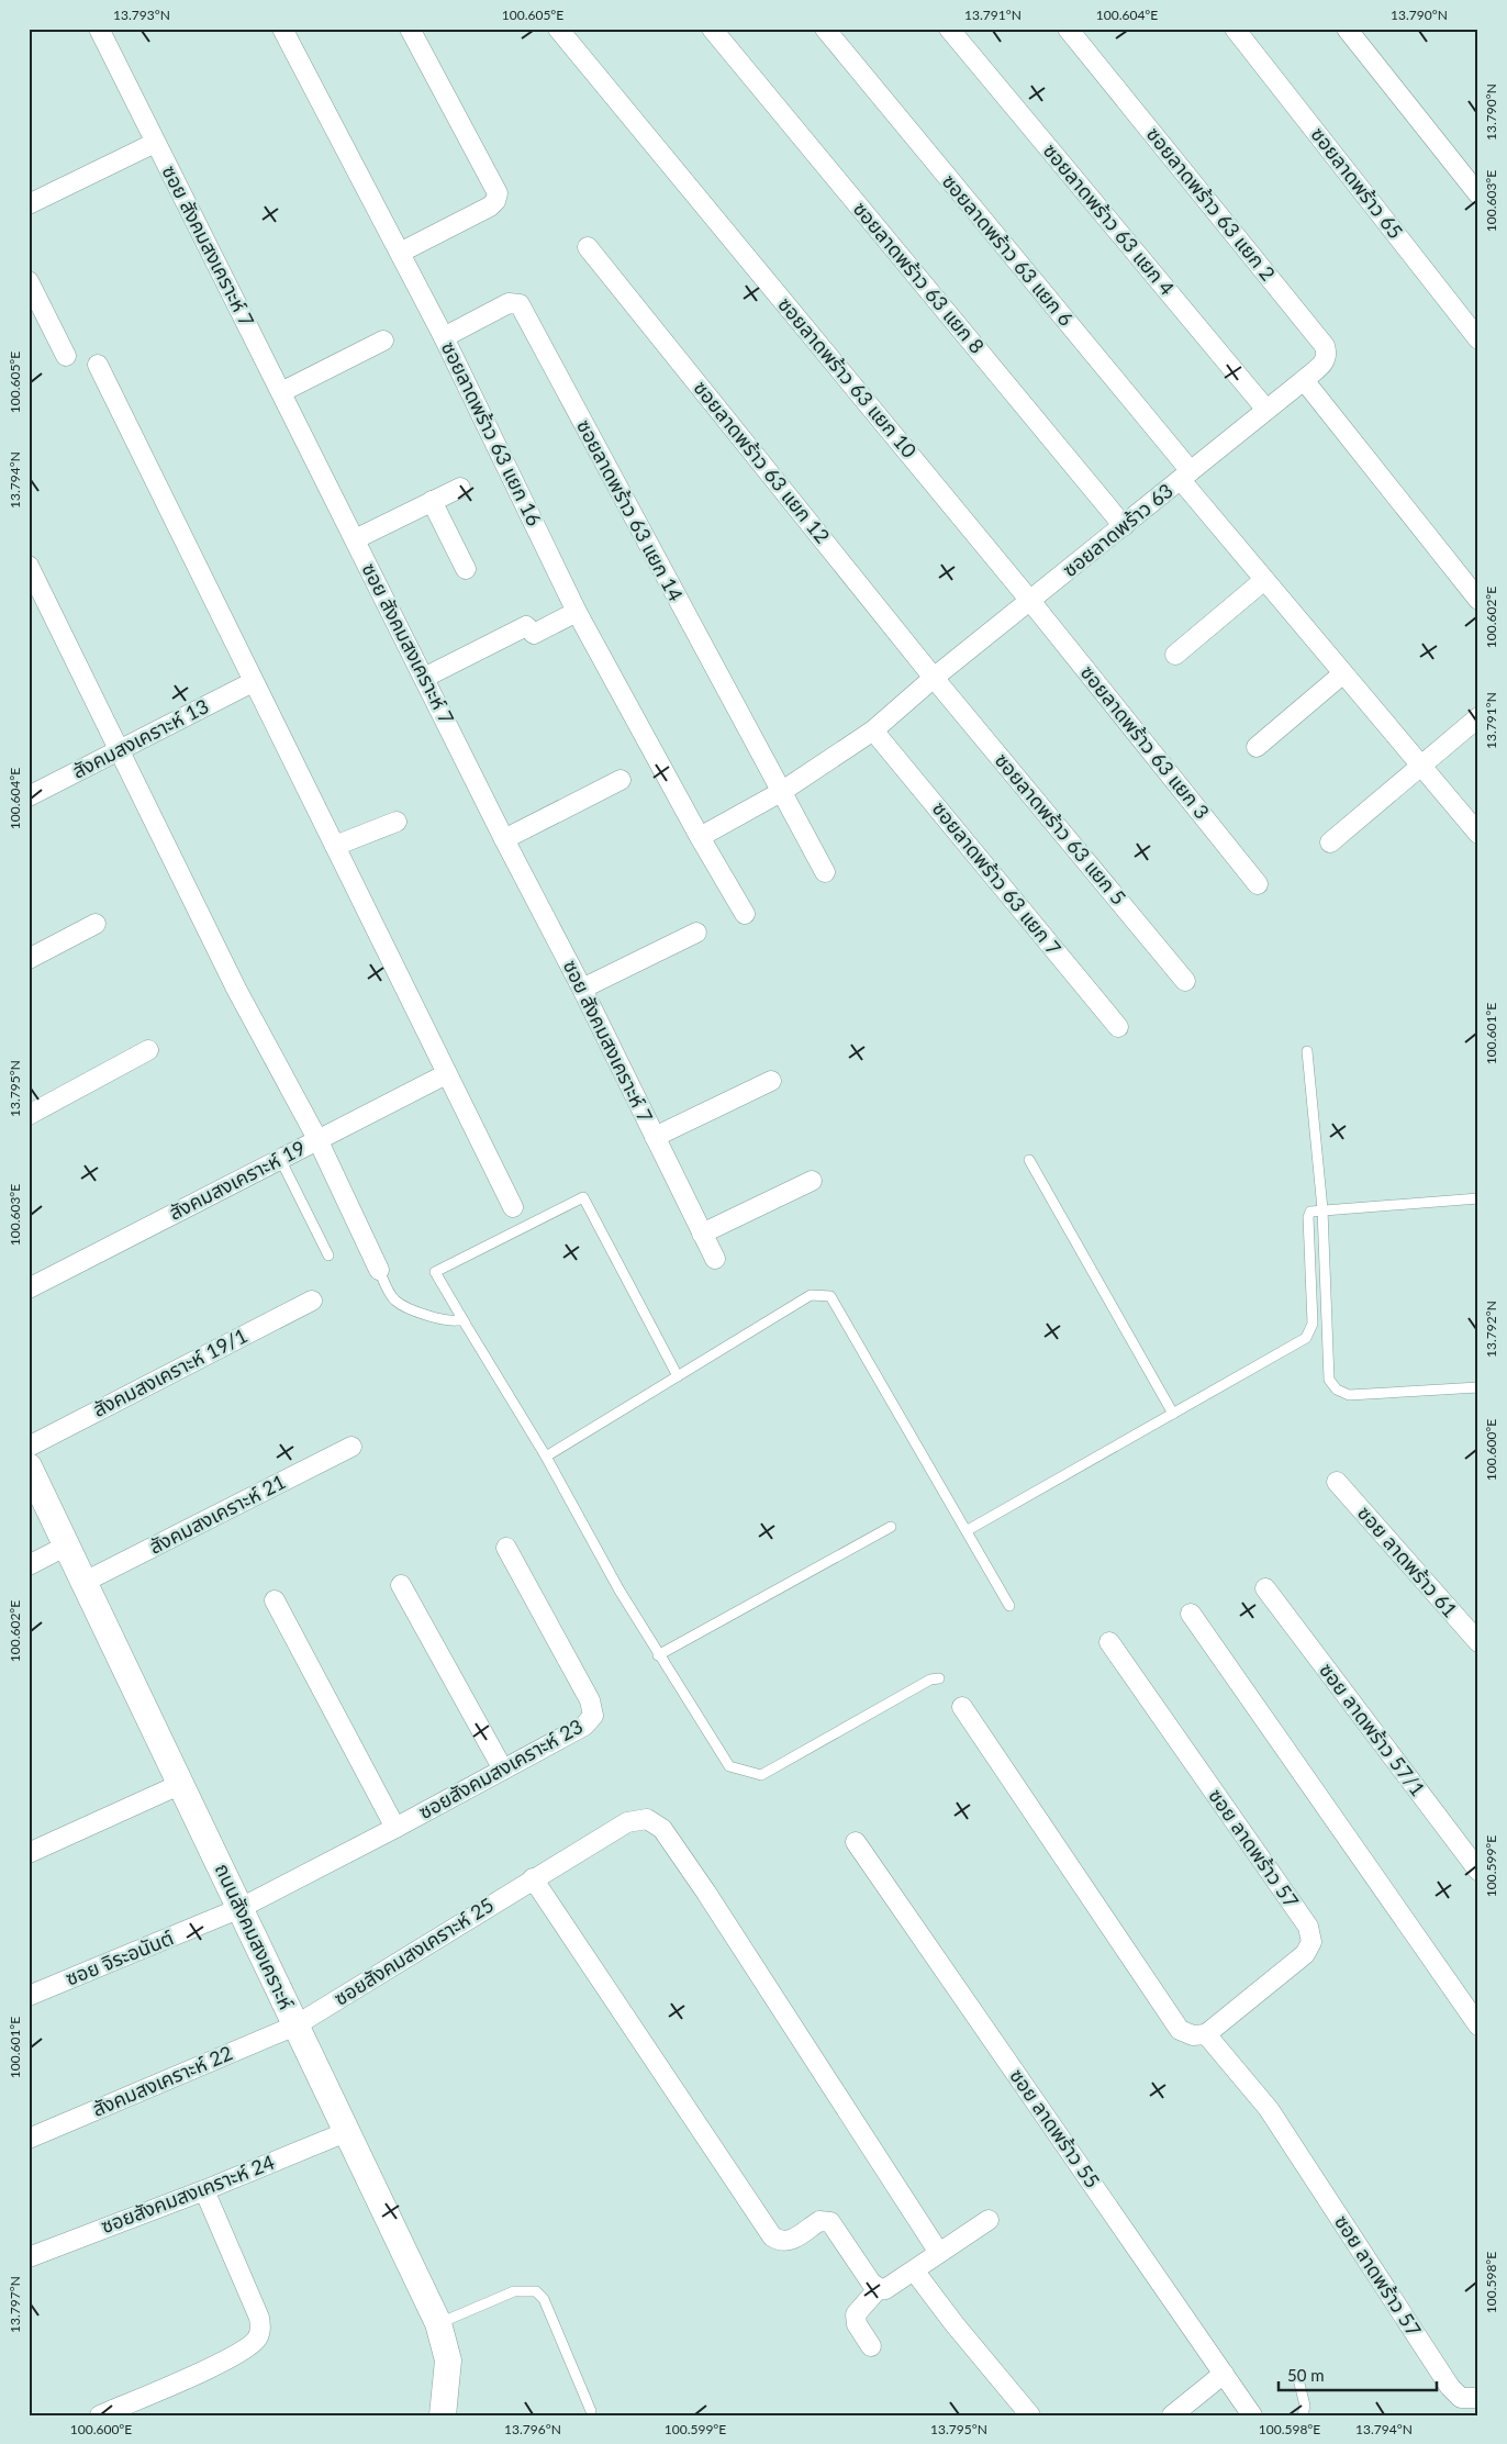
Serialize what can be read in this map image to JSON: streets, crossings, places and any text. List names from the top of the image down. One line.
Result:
{"streets":{"main road":["ถนนสังคมสงเคราะห์"],"street":["ซอยลาดพร้าว 65","ซอยลาดพร้าว 63 แยก 2","ซอยลาดพร้าว 63 แยก 4","ซอย สังคมสงเคราะห์ 7","ซอยลาดพร้าว 63 แยก 6","ซอยลาดพร้าว 63 แยก 8","ซอยลาดพร้าว 63 แยก 10","ซอยลาดพร้าว 63 แยก 16","ซอยลาดพร้าว 63 แยก 12","ซอยลาดพร้าว 63 แยก 14","ซอยลาดพร้าว 63","สังคมสงเคราะห์ 13","ซอยลาดพร้าว 63 แยก 3","ซอยลาดพร้าว 63 แยก 5","ซอยลาดพร้าว 63 แยก 7","สังคมสงเคราะห์ 19","สังคมสงเคราะห์ 19/1","สังคมสงเคราะห์ 21","ซอย ลาดพร้าว 61","ซอย ลาดพร้าว 57/1","ซอยสังคมสงเคราะห์ 23","ซอย ลาดพร้าว 57","ซอยสังคมสงเคราะห์ 25","ซอย จิระอนันต์","สังคมสงเคราะห์ 22","ซอย ลาดพร้าว 55","ซอยสังคมสงเคราะห์ 24"]},"crossings":[["ซอยลาดพร้าว 63 แยก 2","ซอยลาดพร้าว 63"],["ซอยลาดพร้าว 63 แยก 4","ซอยลาดพร้าว 63"],["ซอยลาดพร้าว 63 แยก 6","ซอยลาดพร้าว 63"],["ซอยลาดพร้าว 63 แยก 8","ซอยลาดพร้าว 63"],["ซอยลาดพร้าว 63 แยก 10","ซอยลาดพร้าว 63"],["ซอยลาดพร้าว 63 แยก 10","ซอยลาดพร้าว 63 แยก 3"],["ซอยลาดพร้าว 63 แยก 16","ซอยลาดพร้าว 63 แยก 14"],["ซอยลาดพร้าว 63 แยก 16","ซอยลาดพร้าว 63"],["ซอยลาดพร้าว 63 แยก 12","ซอยลาดพร้าว 63"],["ซอยลาดพร้าว 63 แยก 12","ซอยลาดพร้าว 63 แยก 5"],["ซอยลาดพร้าว 63 แยก 14","ซอยลาดพร้าว 63"],["ซอยลาดพร้าว 63","ซอยลาดพร้าว 63 แยก 3"],["ซอยลาดพร้าว 63","ซอยลาดพร้าว 63 แยก 5"],["ซอยลาดพร้าว 63","ซอยลาดพร้าว 63 แยก 7"],["สังคมสงเคราะห์ 21","ถนนสังคมสงเคราะห์"],["ซอยสังคมสงเคราะห์ 23","ถนนสังคมสงเคราะห์"],["ซอยสังคมสงเคราะห์ 23","ซอย จิระอนันต์"],["ถนนสังคมสงเคราะห์","ซอยสังคมสงเคราะห์ 25"],["ถนนสังคมสงเคราะห์","ซอย จิระอนันต์"],["ถนนสังคมสงเคราะห์","สังคมสงเคราะห์ 22"],["ถนนสังคมสงเคราะห์","ซอยสังคมสงเคราะห์ 24"],["ซอยสังคมสงเคราะห์ 25","สังคมสงเคราะห์ 22"]],"scale_bar":"50 m","coordinates":["13.793°N","100.605°E","13.791°N","100.604°E","13.790°N","100.603°E","13.794°N","100.602°E","100.601°E","13.795°N","13.792°N","100.600°E","100.599°E","100.598°E","13.797°N","13.796°N"]}
